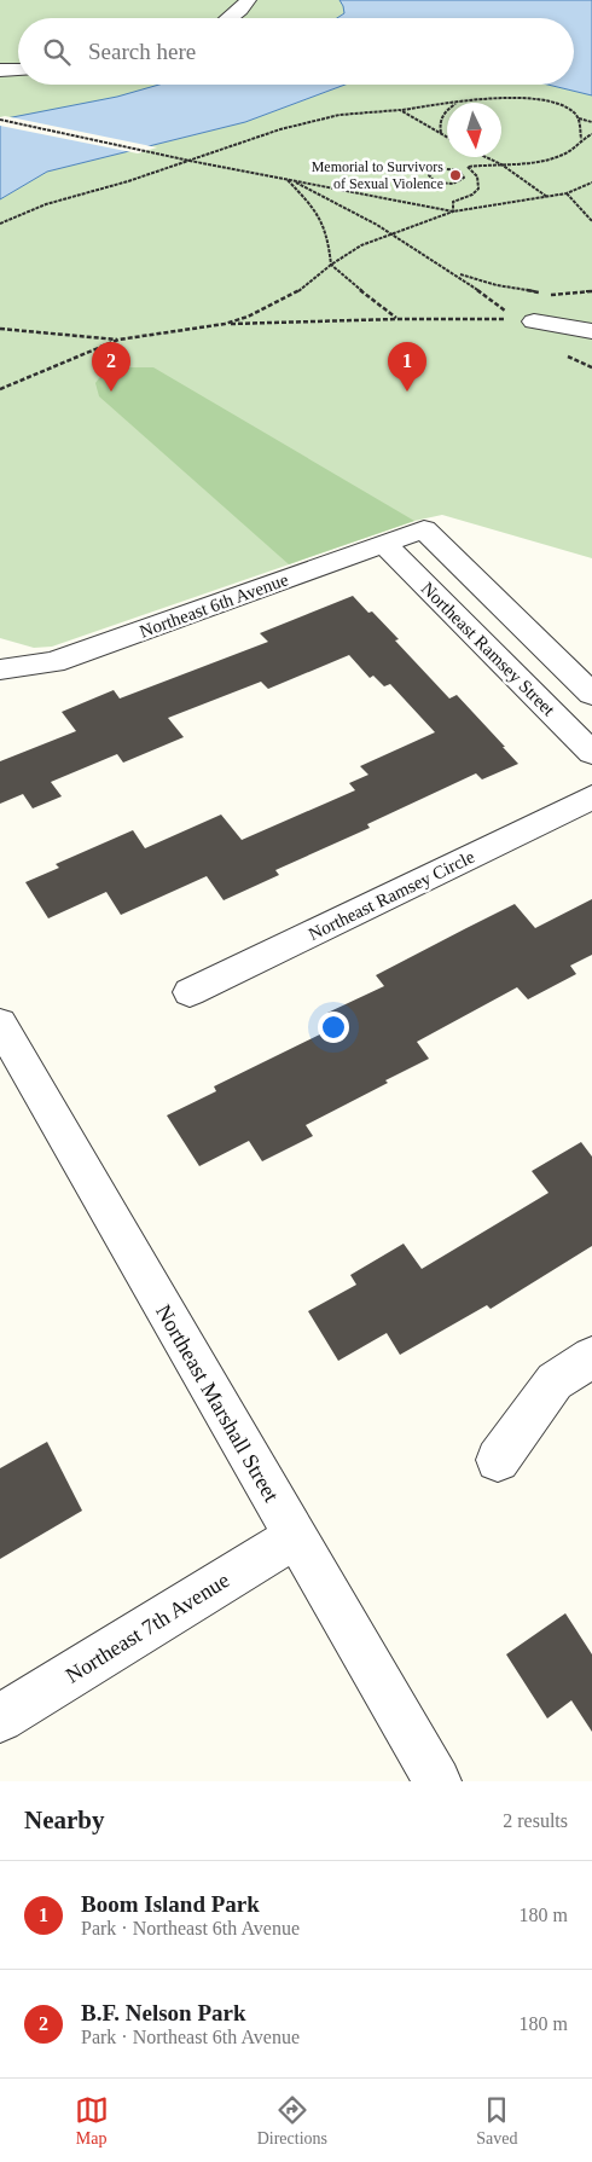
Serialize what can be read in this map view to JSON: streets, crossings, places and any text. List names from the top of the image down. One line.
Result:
{"streets":{"street":["Northeast 6th Avenue","Northeast Ramsey Street","Northeast Ramsey Circle","Northeast Marshall Street","Northeast 7th Avenue"]},"crossings":[["Northeast 6th Avenue","Northeast Ramsey Street"],["Northeast Marshall Street","Northeast 7th Avenue"]],"places":["Memorial to Survivors of Sexual Violence"],"north":"bottom","page":{"search":"Search here","pins":["1","2"],"heading":["Nearby","2 results"],"list":[{"mark":"1","name":"Boom Island Park","note":"Park · Northeast 6th Avenue","value":"180 m"},{"mark":"2","name":"B.F. Nelson Park","note":"Park · Northeast 6th Avenue","value":"180 m"}],"nav":["Map","Directions","Saved"]}}
